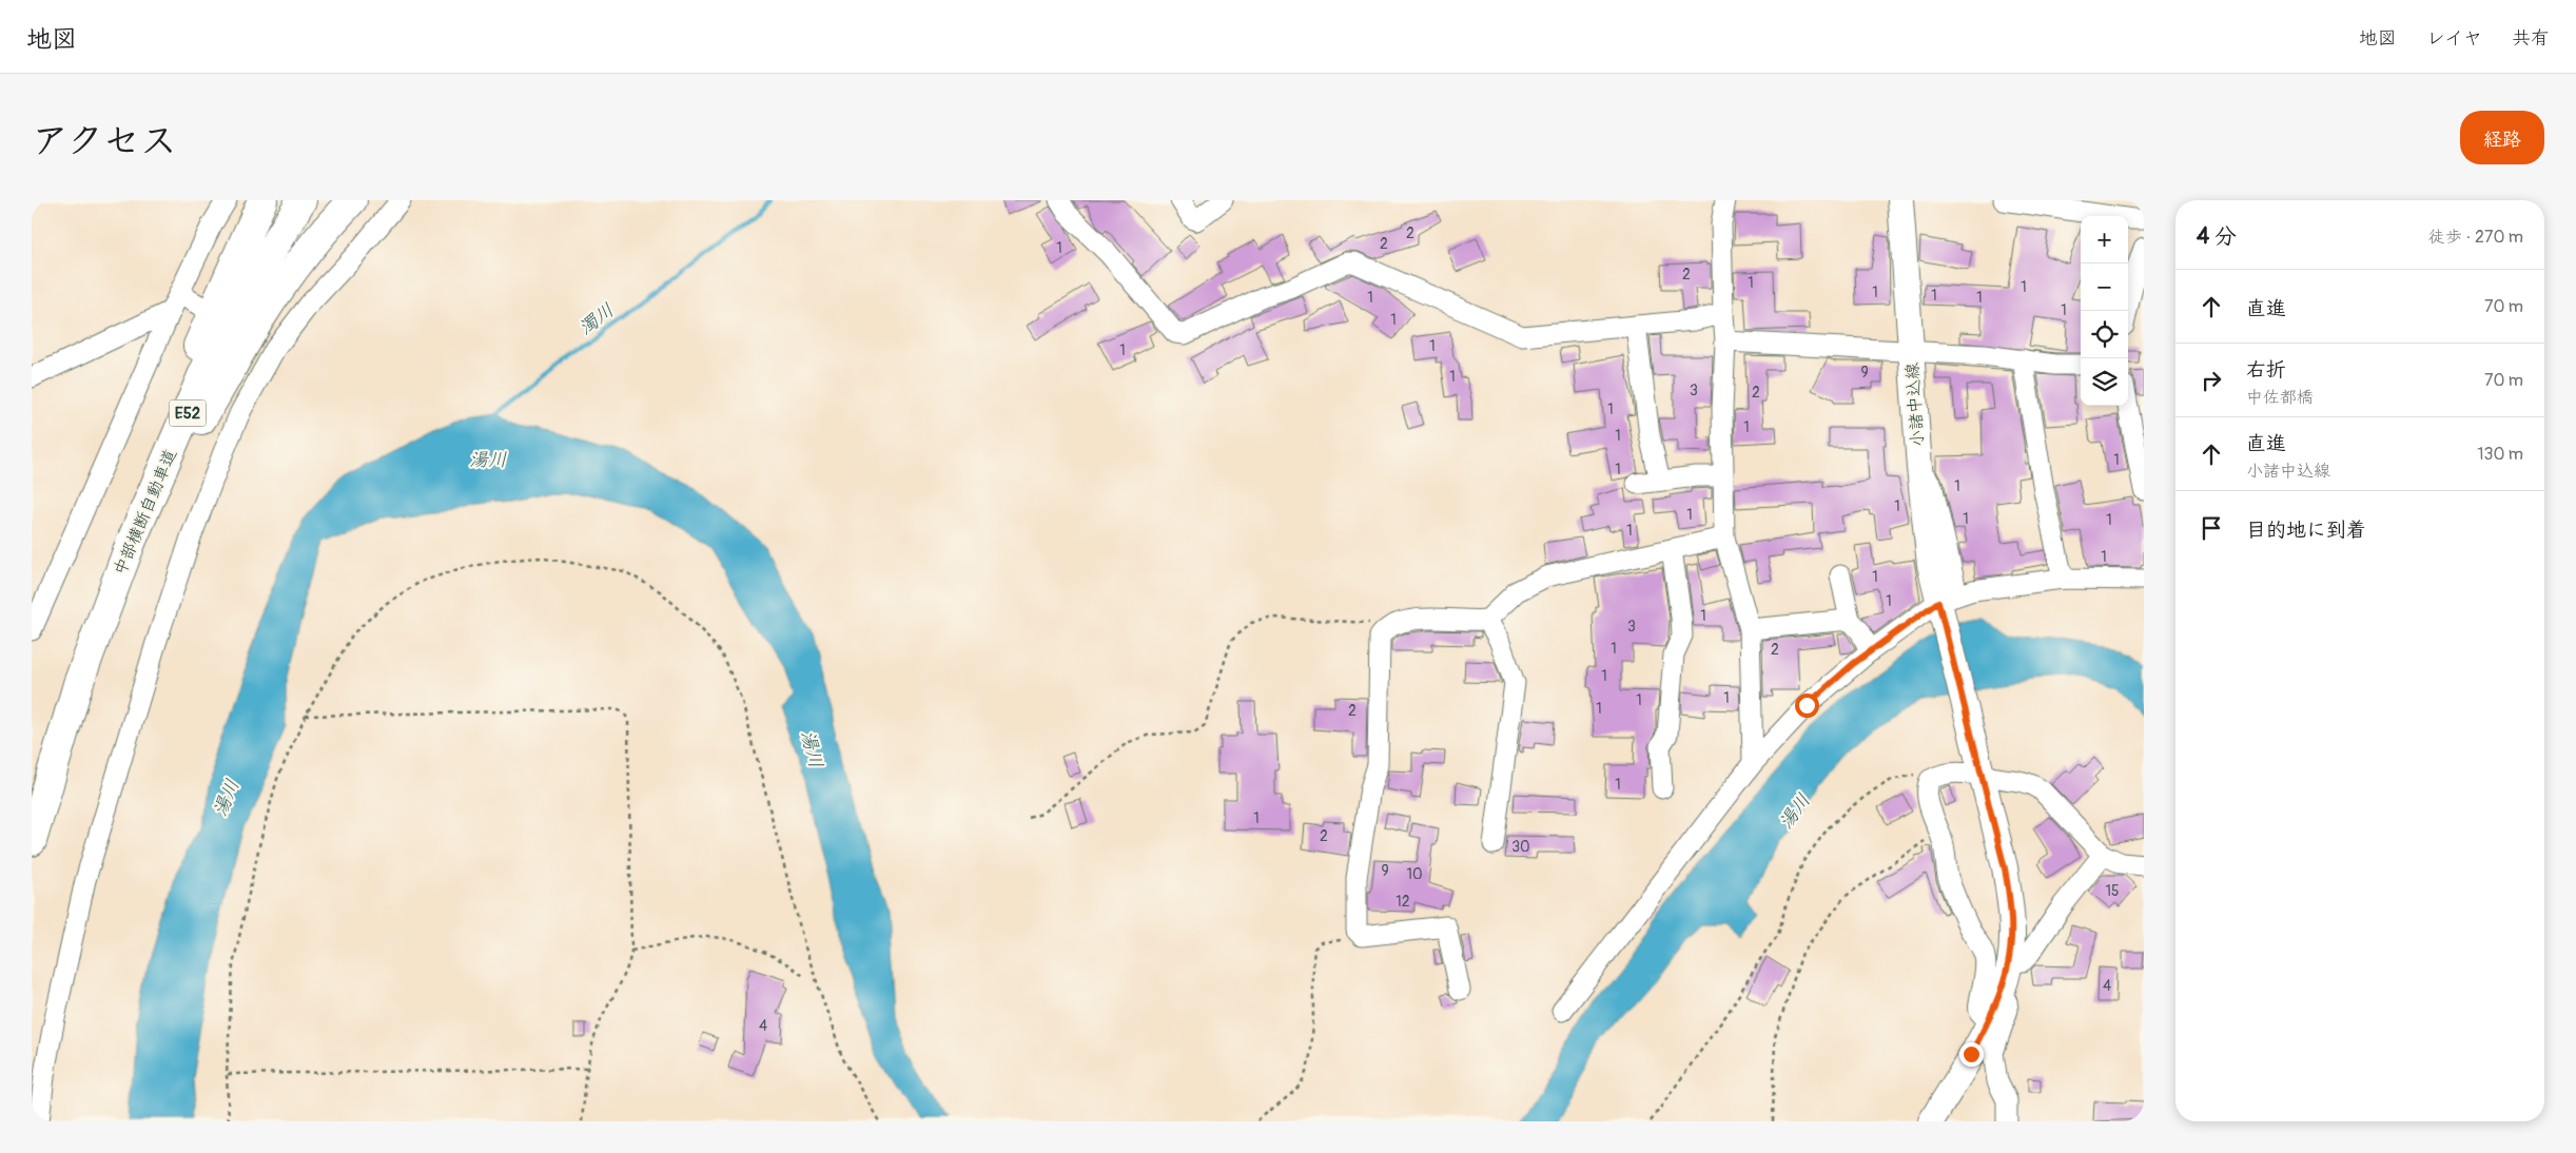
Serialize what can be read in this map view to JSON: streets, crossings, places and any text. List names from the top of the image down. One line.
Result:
{"streets":{"highway":["E52","中部横断自動車道"],"main road":["小諸中込線"]},"water":["濁川","湯川"],"house_numbers":["2","2","1","2","1","1","1","1","1","1","1","1","1","1","9","1","3","2","1","1","1","1","1","1","1","1","1","1","1","1","1","1","1","3","1","2","1","1","1","1","2","1","1","2","30","9","10","15","12","4","4"],"page":{"header":"地図","nav":["地図","レイヤ","共有"],"title":"アクセス","buttons":"経路","heading":["4 分","徒歩 · 270 m"],"map_buttons":["+","−"],"list":[["直進","70 m"],["右折","中佐都橋","70 m"],["直進","小諸中込線","130 m"],"目的地に到着"]}}
